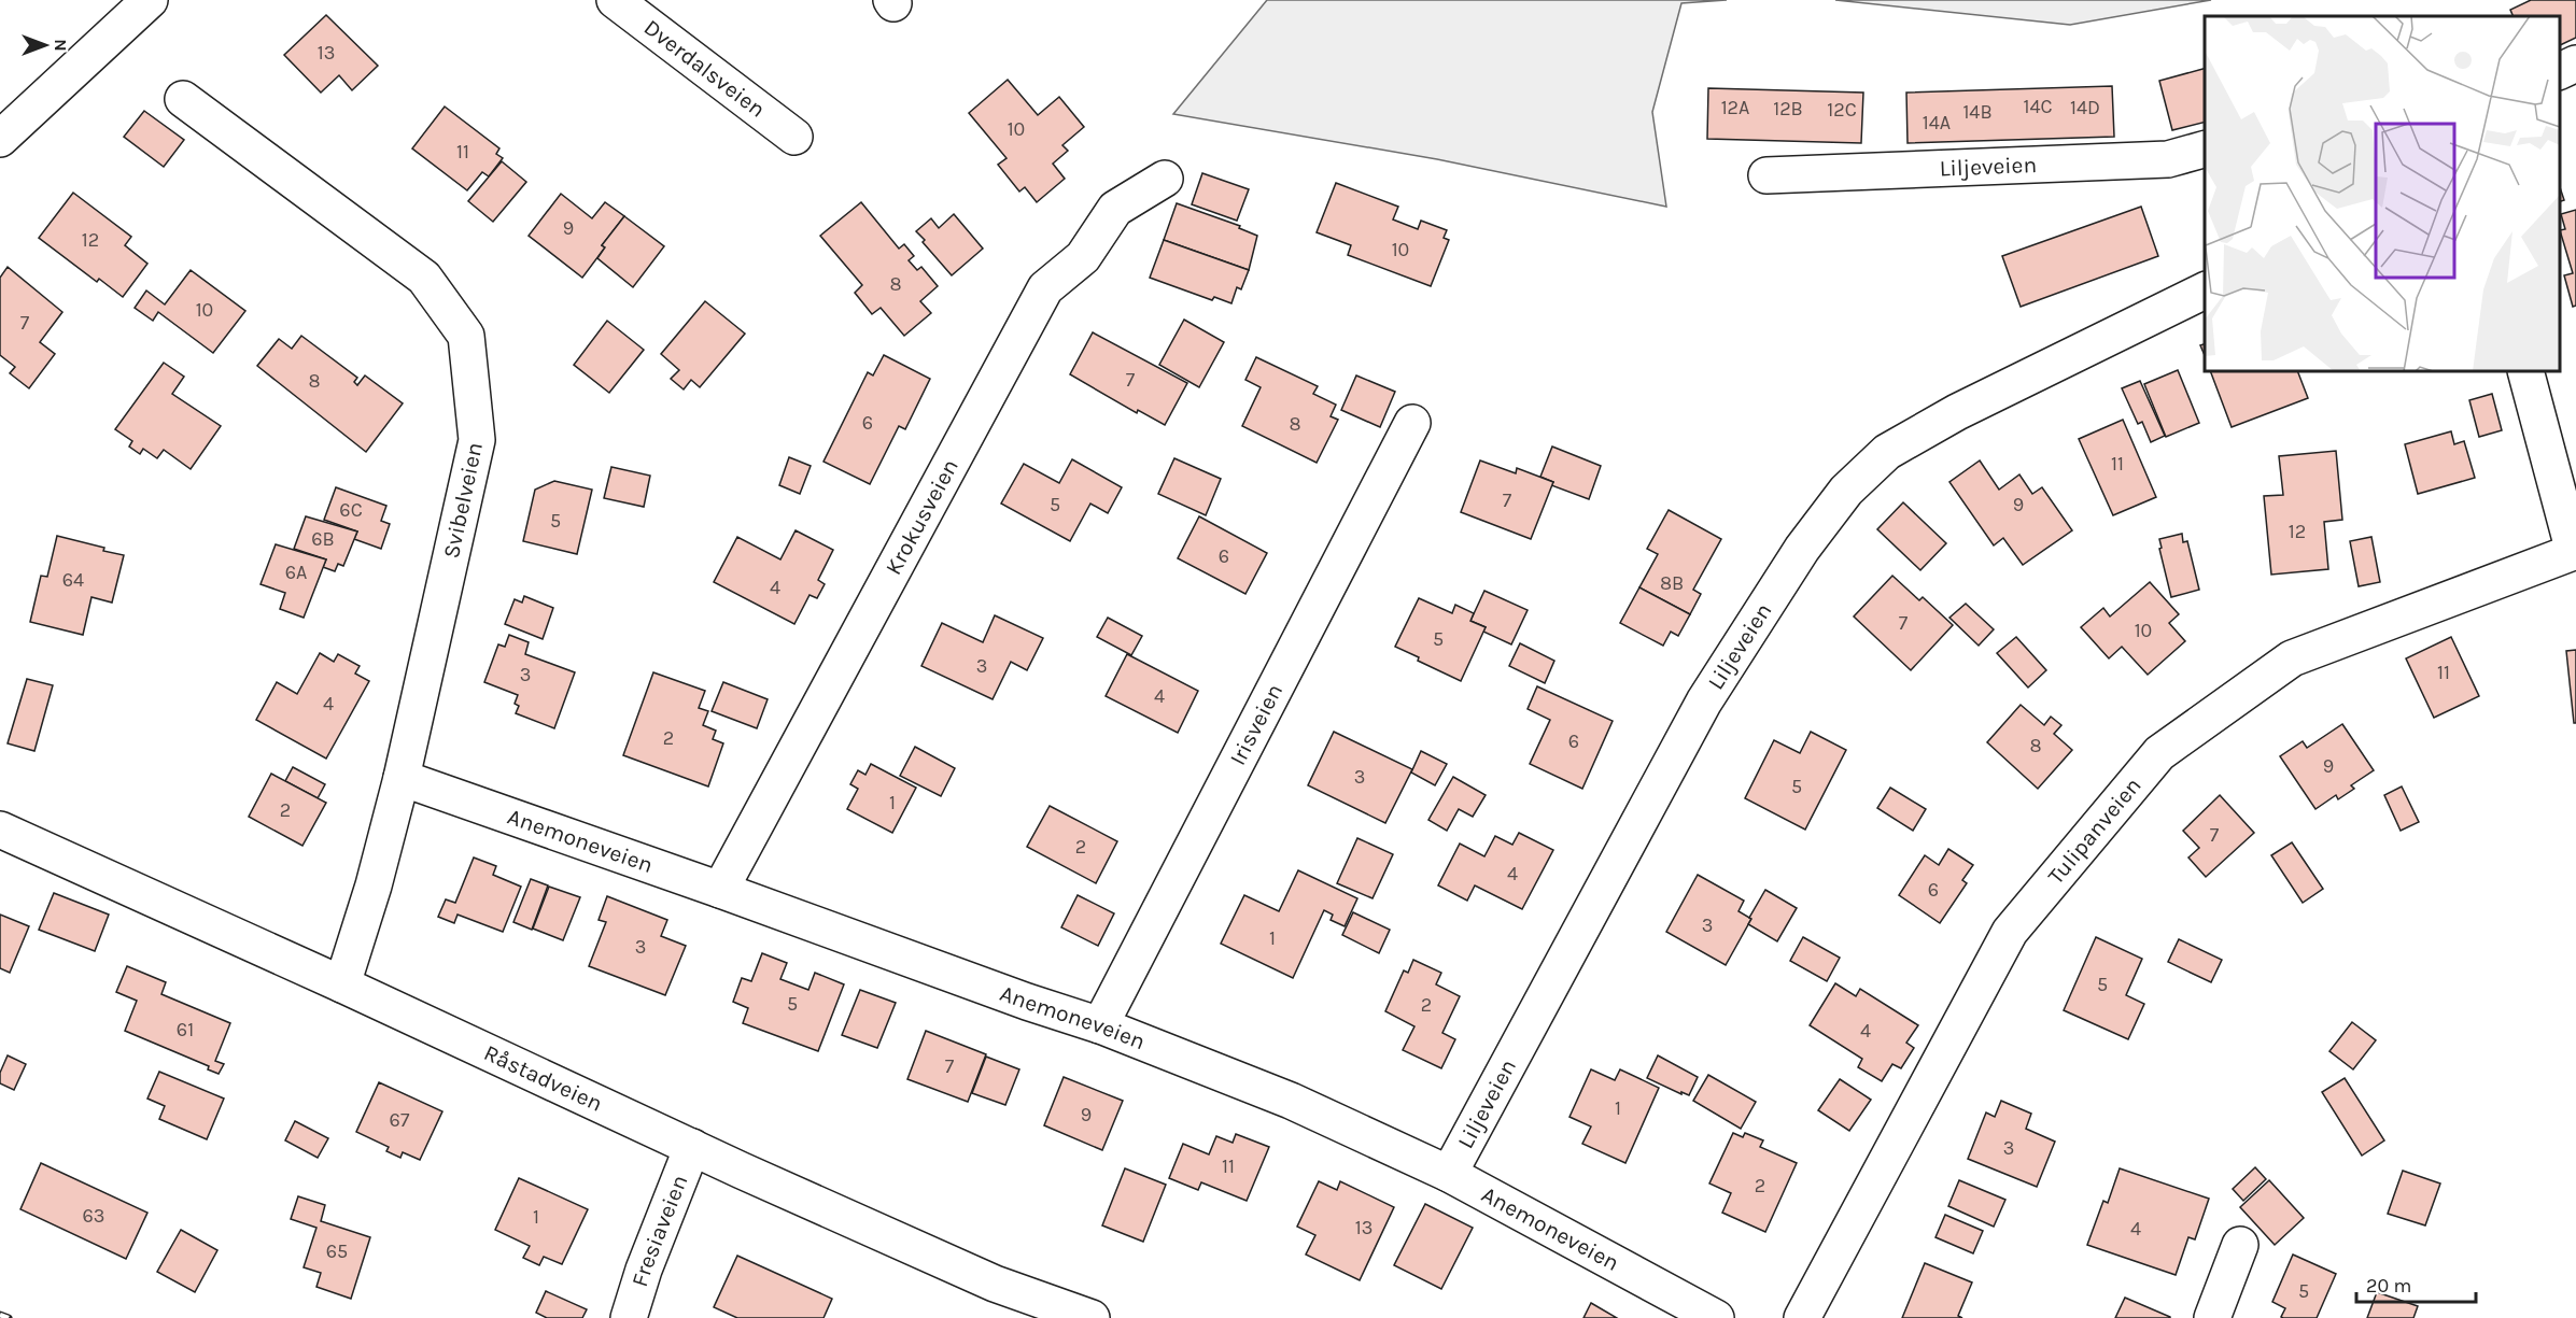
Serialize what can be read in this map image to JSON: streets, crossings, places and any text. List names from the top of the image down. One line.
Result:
{"streets":{"street":["Dverdalsveien","Liljeveien","Svibelveien","Krokusveien","Irisveien","Tulipanveien","Anemoneveien","Råstadveien","Fresiaveien"]},"crossings":[["Liljeveien","Anemoneveien"],["Svibelveien","Anemoneveien"],["Svibelveien","Råstadveien"],["Krokusveien","Anemoneveien"],["Irisveien","Anemoneveien"],["Råstadveien","Fresiaveien"]],"house_numbers":["13","14C","12A","14D","12B","12C","14B","14A","10","11","9","12","10","8","10","7","7","8","6","8","11","7","5","9","6C","5","12","6B","6","6A","64","8B","4","7","10","5","3","11","3","4","4","2","6","8","9","3","5","1","2","7","2","4","6","3","1","3","5","5","2","61","4","7","1","9","67","3","11","2","63","1","13","4","65","5"],"scale_bar":"20 m","north":"right"}
